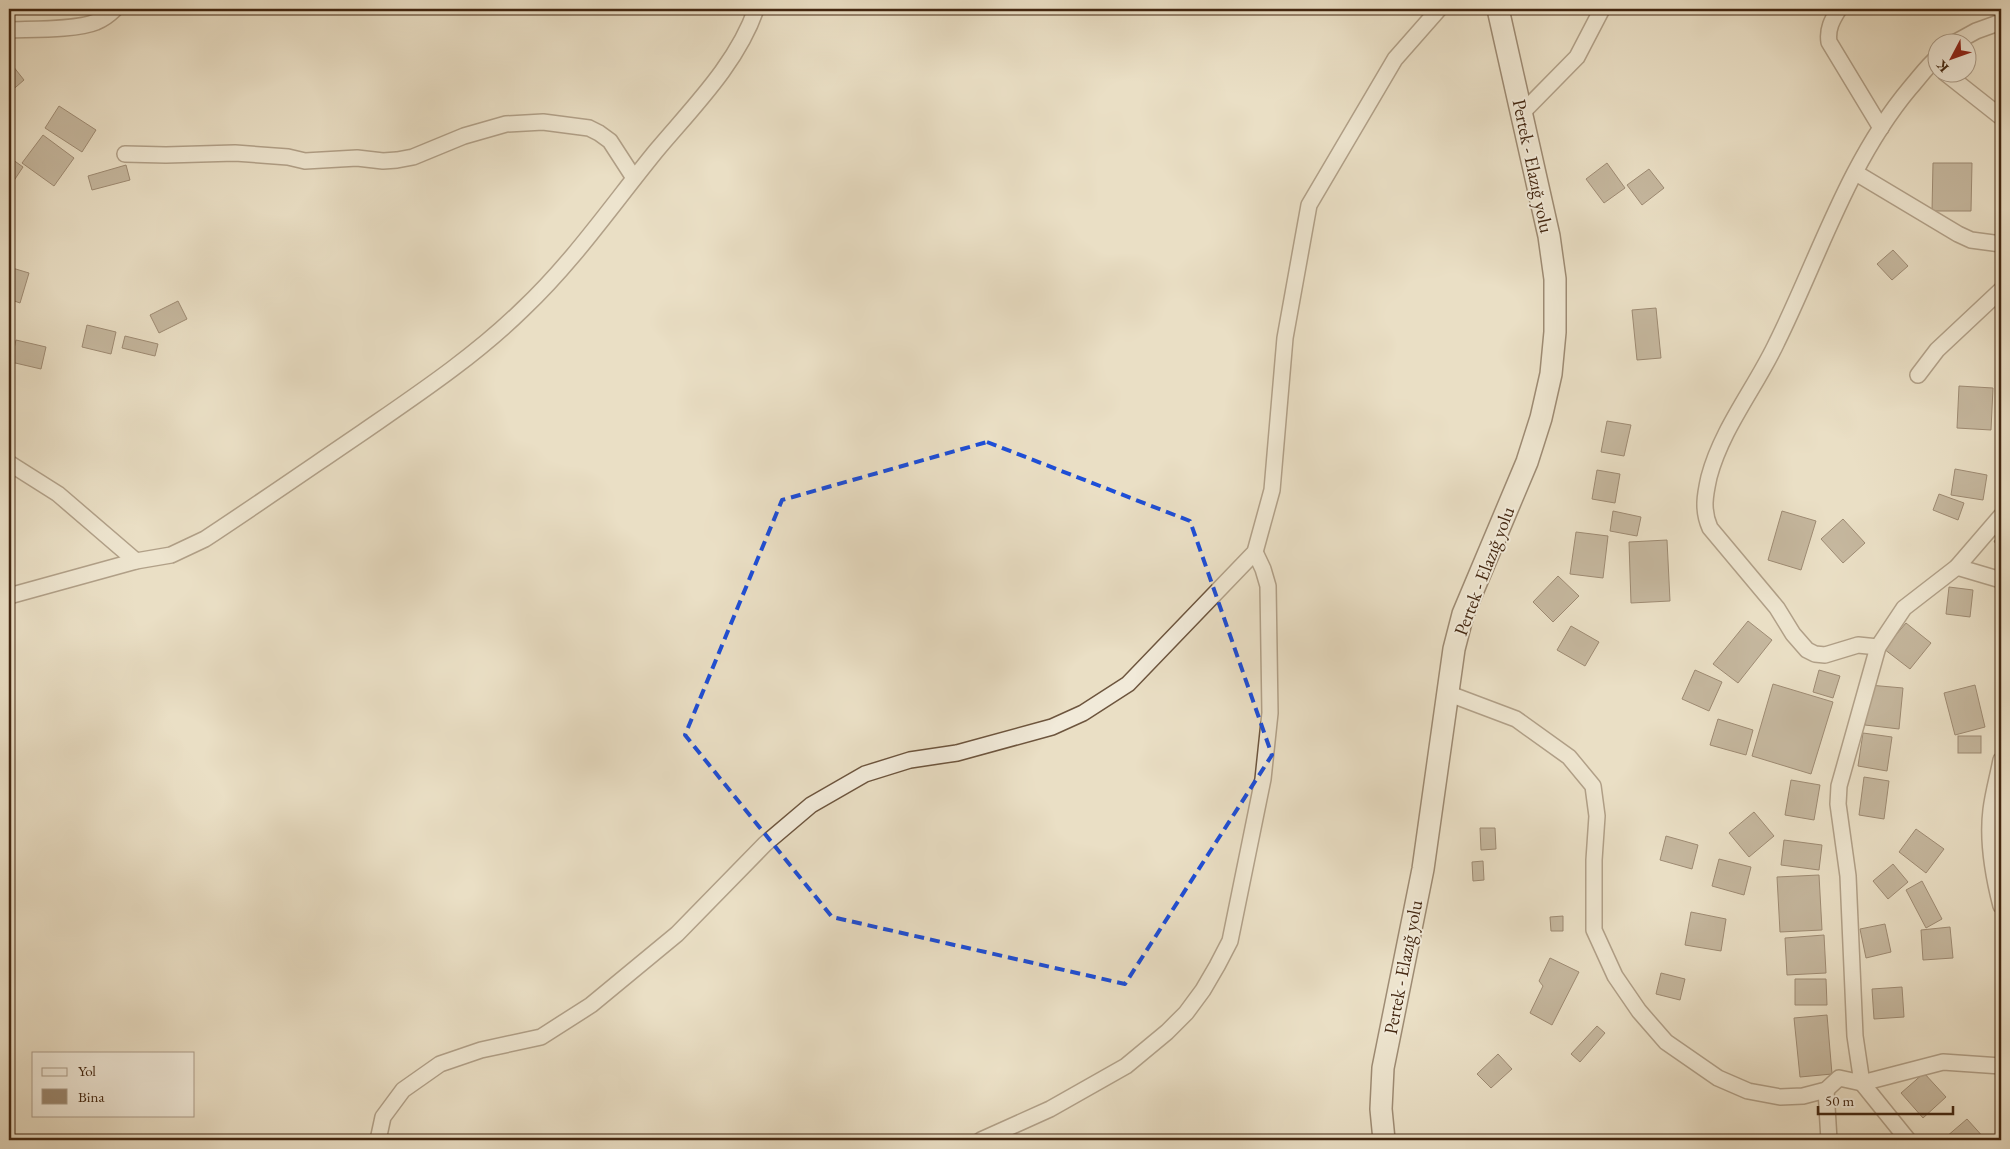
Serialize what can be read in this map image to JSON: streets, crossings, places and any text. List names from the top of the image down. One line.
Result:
{"streets":{"main road":["Pertek - Elazığ yolu"]},"legend":["Yol","Bina"],"scale_bar":"50 m","north":"bottom left"}
